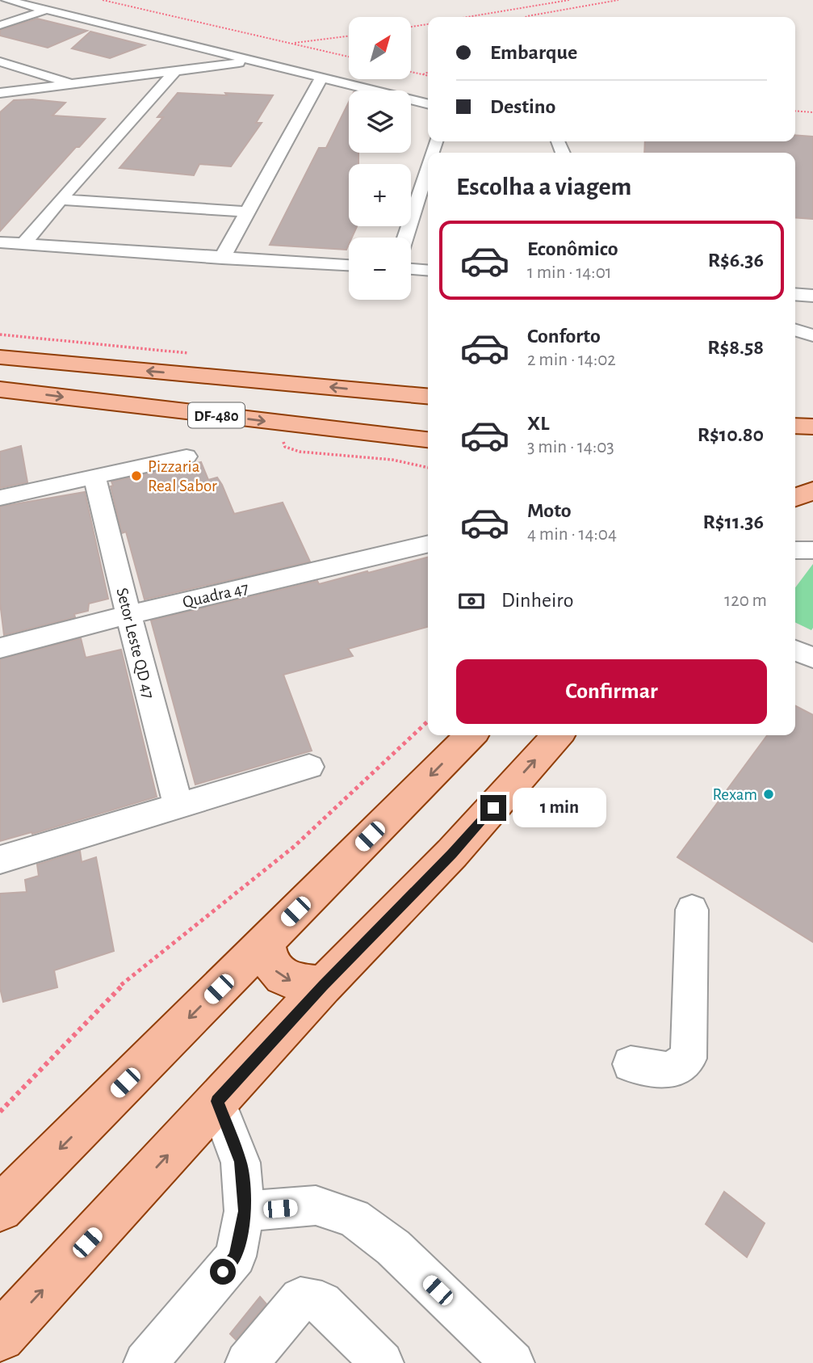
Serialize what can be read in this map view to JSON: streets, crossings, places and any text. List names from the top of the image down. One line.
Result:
{"streets":{"main road":["DF-480"],"street":["Quadra 47","Setor Leste QD 47"]},"crossings":[["Quadra 47","Setor Leste QD 47"]],"places":["Pizzaria Real Sabor","Rexam"],"north":"top right","page":{"map_buttons":["+","−"],"banner":["Embarque","Destino"],"heading":"Escolha a viagem","list":[{"name":"Econômico","note":"1 min · 14:01","value":"R$6.36"},{"name":"Conforto","note":"2 min · 14:02","value":"R$8.58"},{"name":"XL","note":"3 min · 14:03","value":"R$10.80"},{"name":"Moto","note":"4 min · 14:04","value":"R$11.36"}],"pay":["Dinheiro","120 m"],"buttons":"Confirmar","bubble":"1 min"}}
